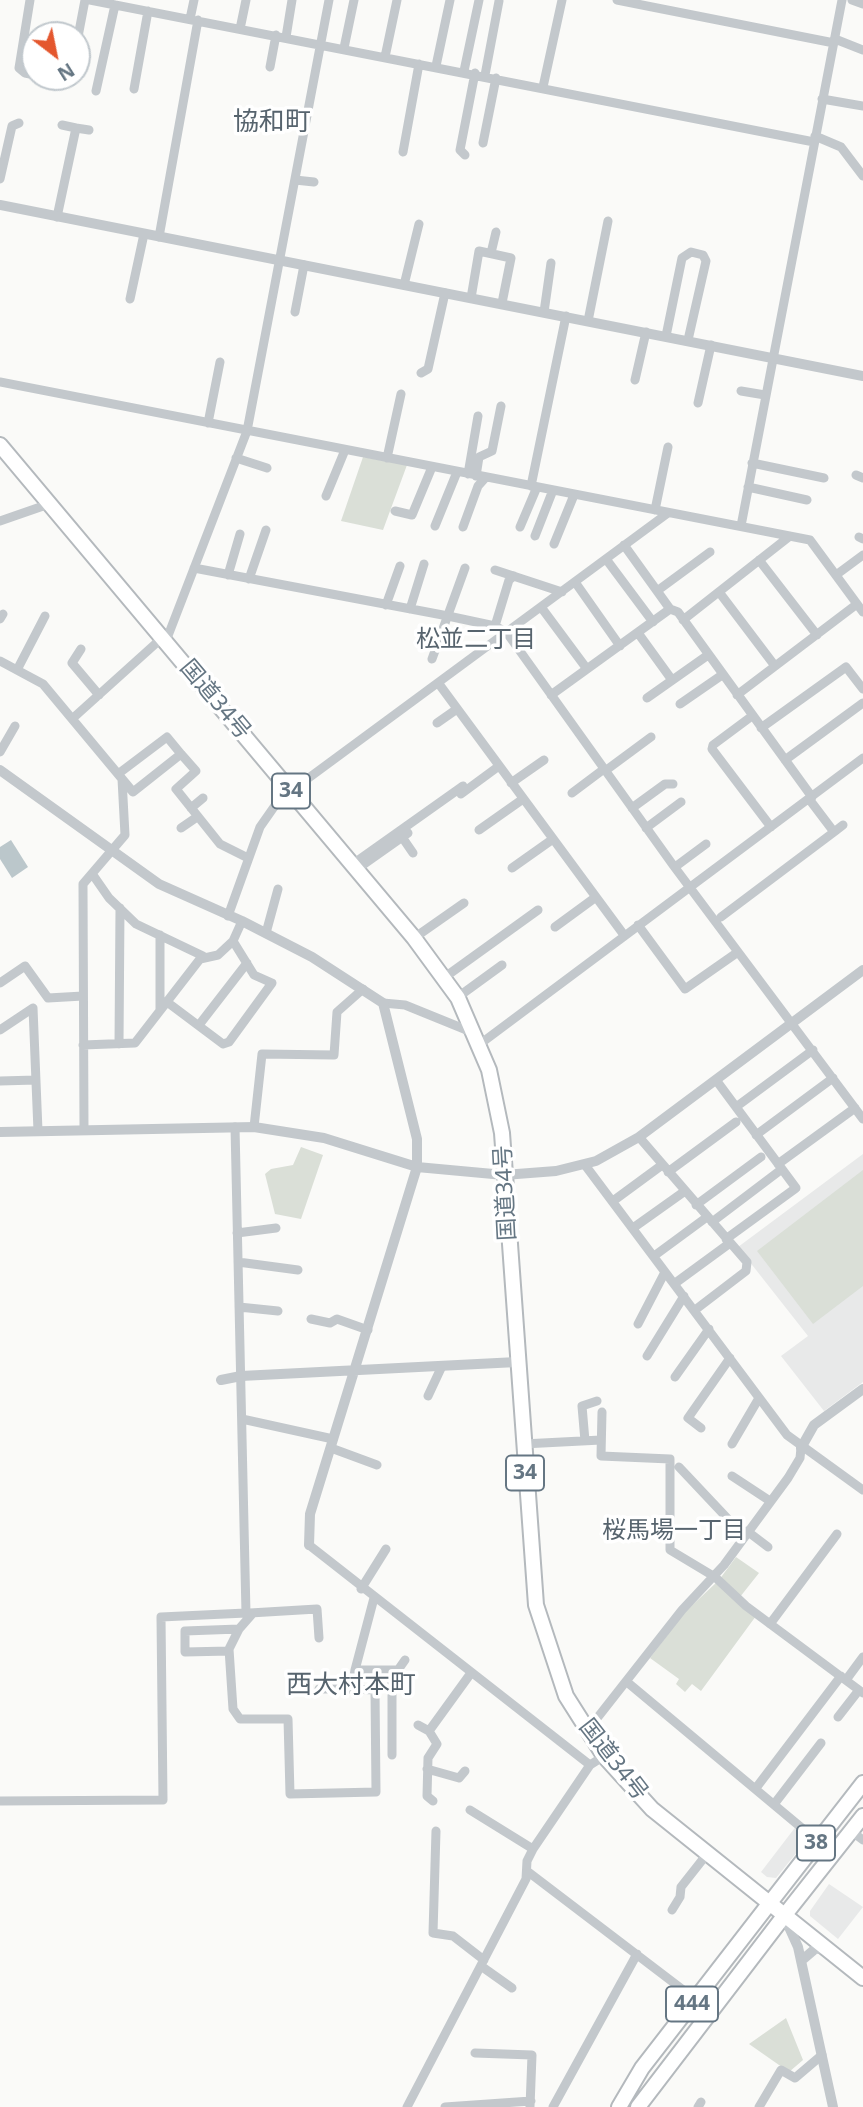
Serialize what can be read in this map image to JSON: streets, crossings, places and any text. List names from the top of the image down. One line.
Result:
{"streets":{"main road":["国道34号","34","38","444"]},"crossings":[["国道34号","38"],["国道34号","444"],["38","444"]],"districts":["協和町","松並二丁目","桜馬場一丁目","西大村本町"],"north":"bottom right"}
